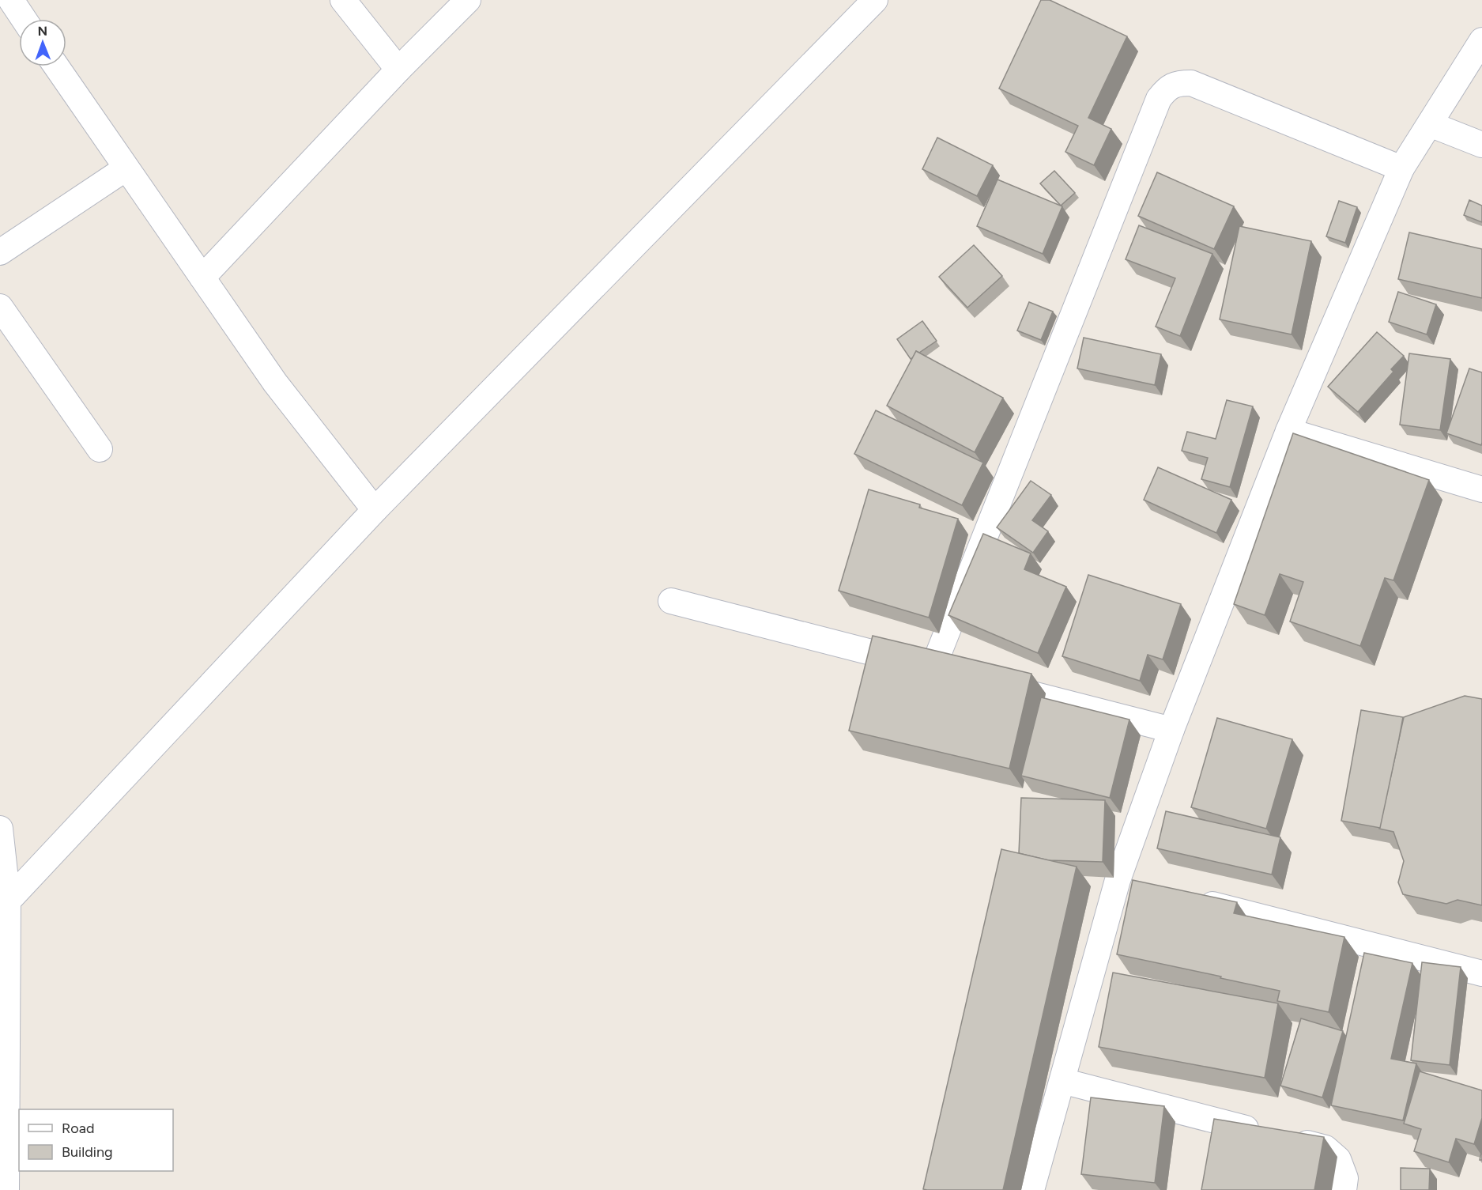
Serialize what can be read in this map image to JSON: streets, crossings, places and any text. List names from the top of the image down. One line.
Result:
{"legend":["Road","Building"],"north":"top"}
